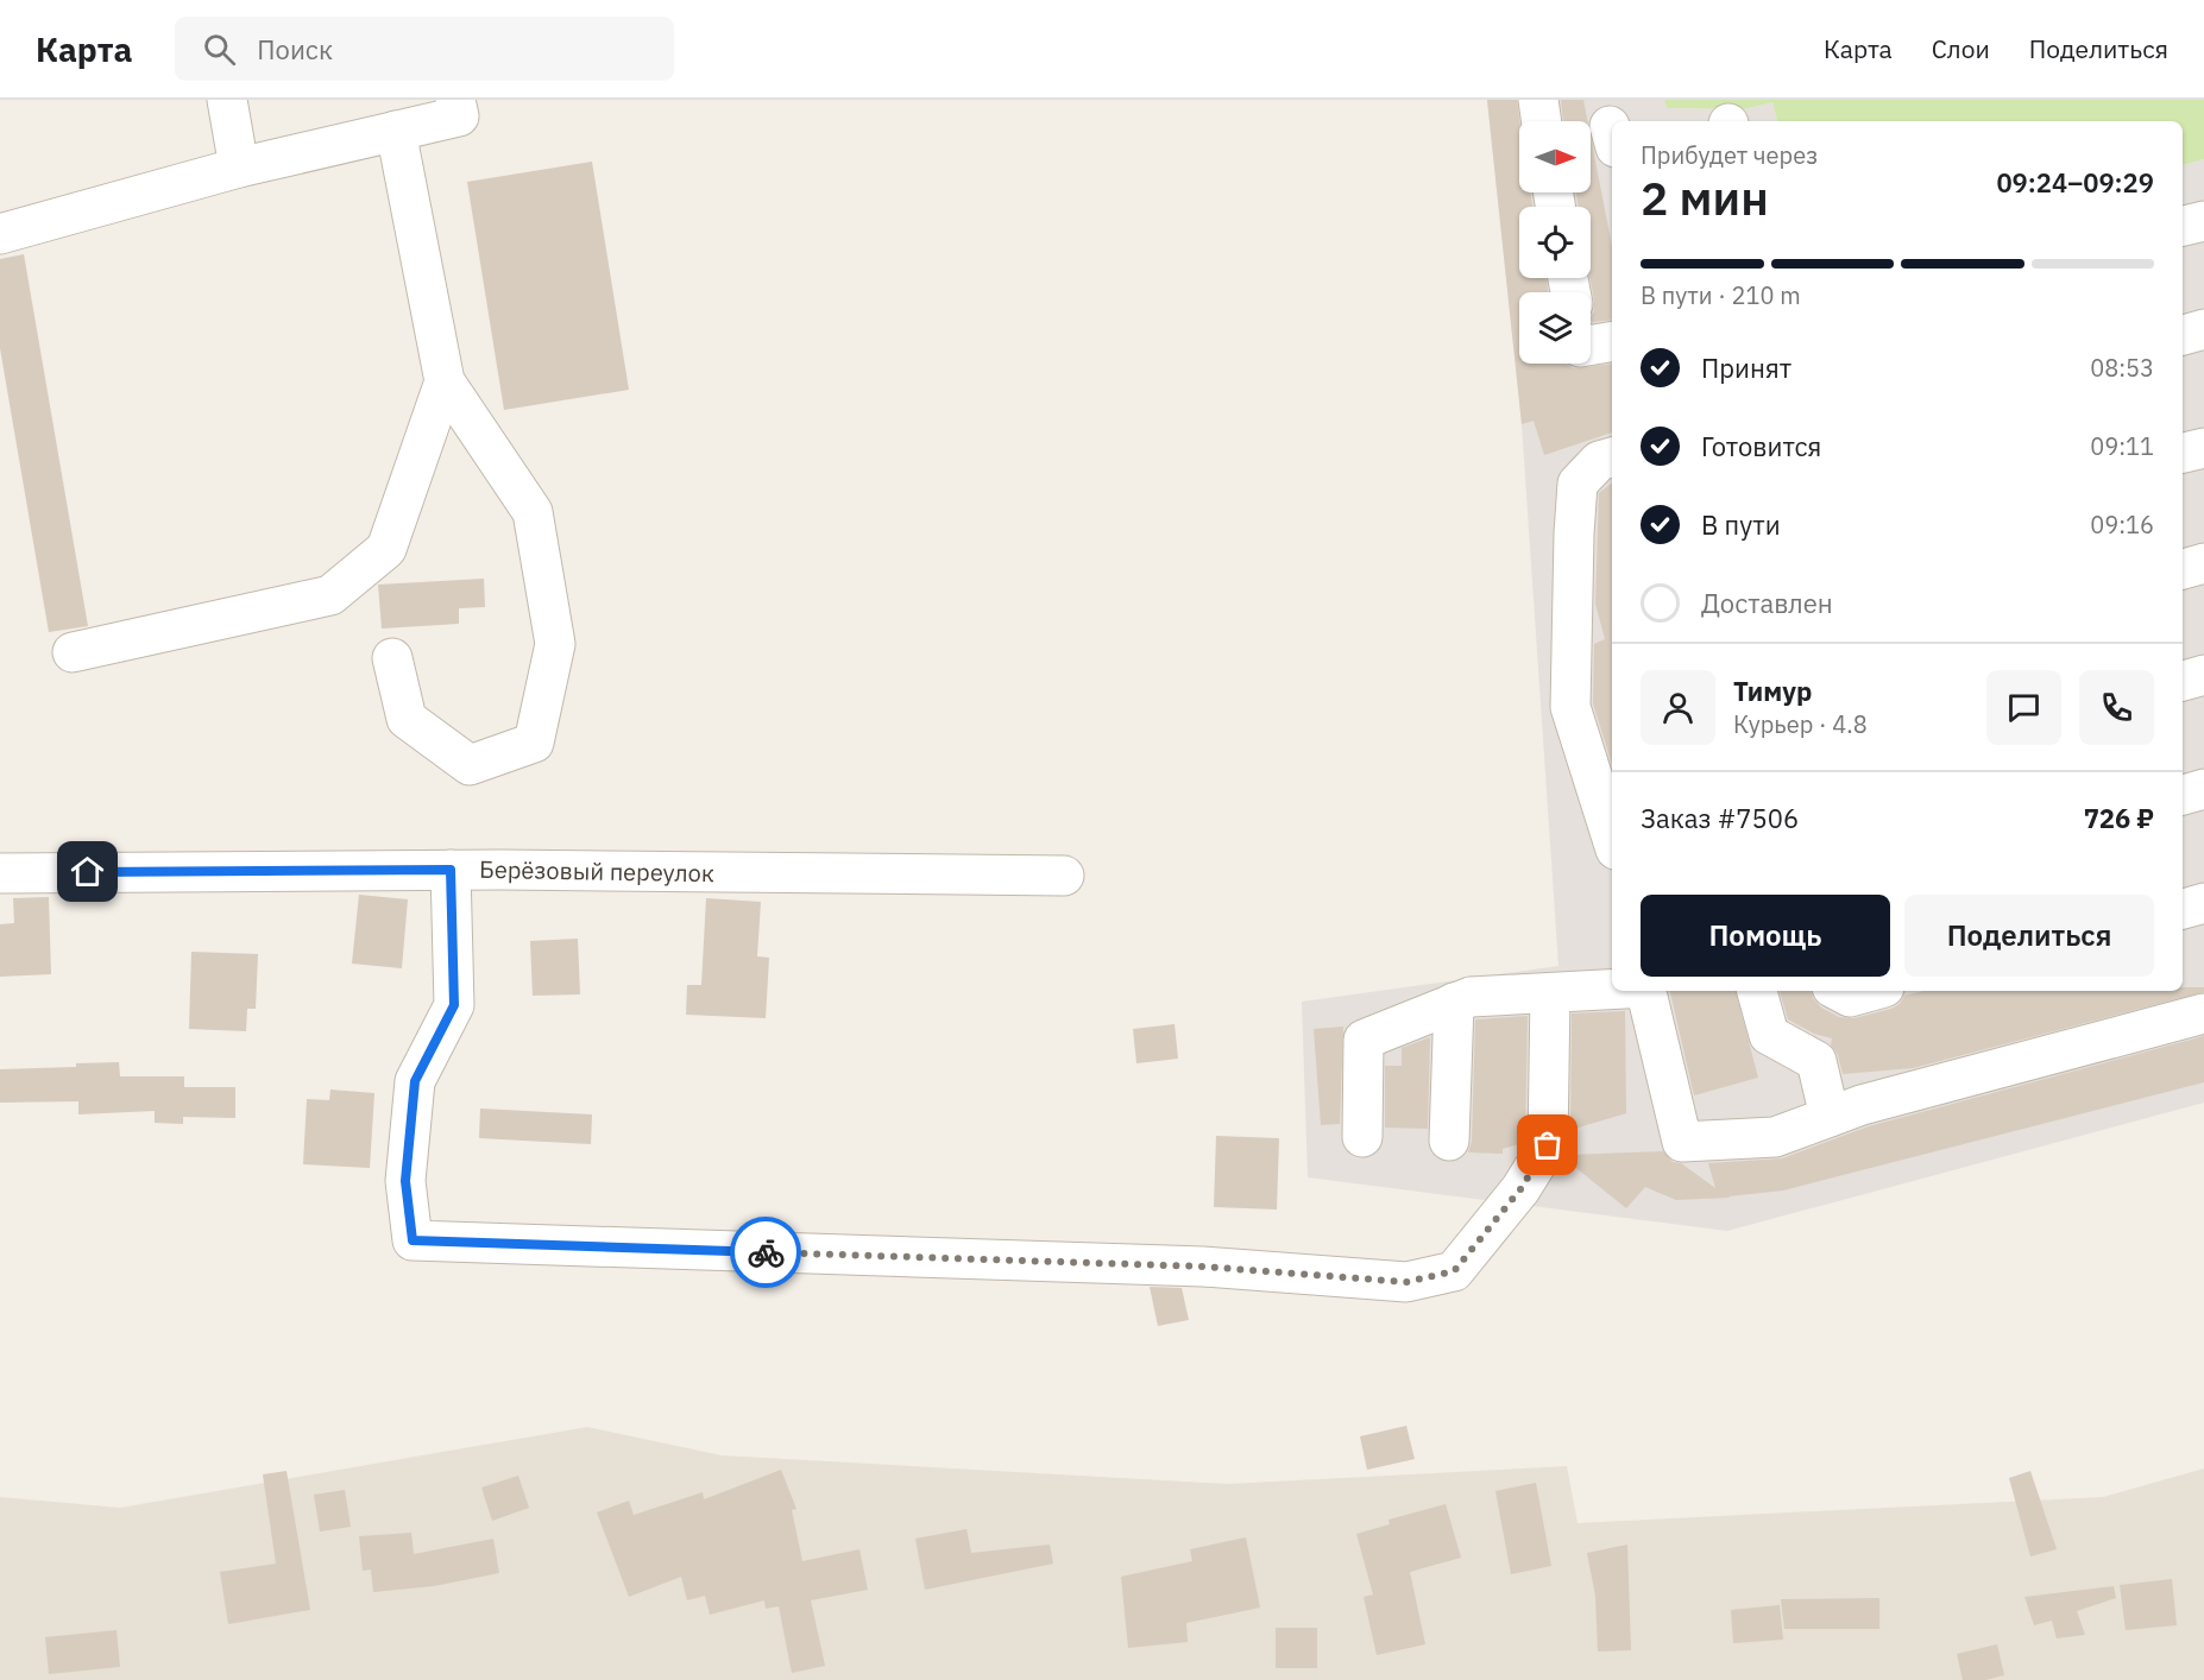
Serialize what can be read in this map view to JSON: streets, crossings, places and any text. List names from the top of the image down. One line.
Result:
{"streets":{"street":["Берёзовый переулок"]},"north":"right","page":{"header":"Карта","search":"Поиск","nav":["Карта","Слои","Поделиться"],"heading":["2 мин","Прибудет через","09:24–09:29"],"panel":["Тимур","Курьер · 4.8","Заказ #7506","726 ₽"],"bar":"В пути · 210 m","list":[["Принят","08:53"],["Готовится","09:11"],["В пути","09:16"],"Доставлен"],"buttons":["Помощь","Поделиться"]}}
